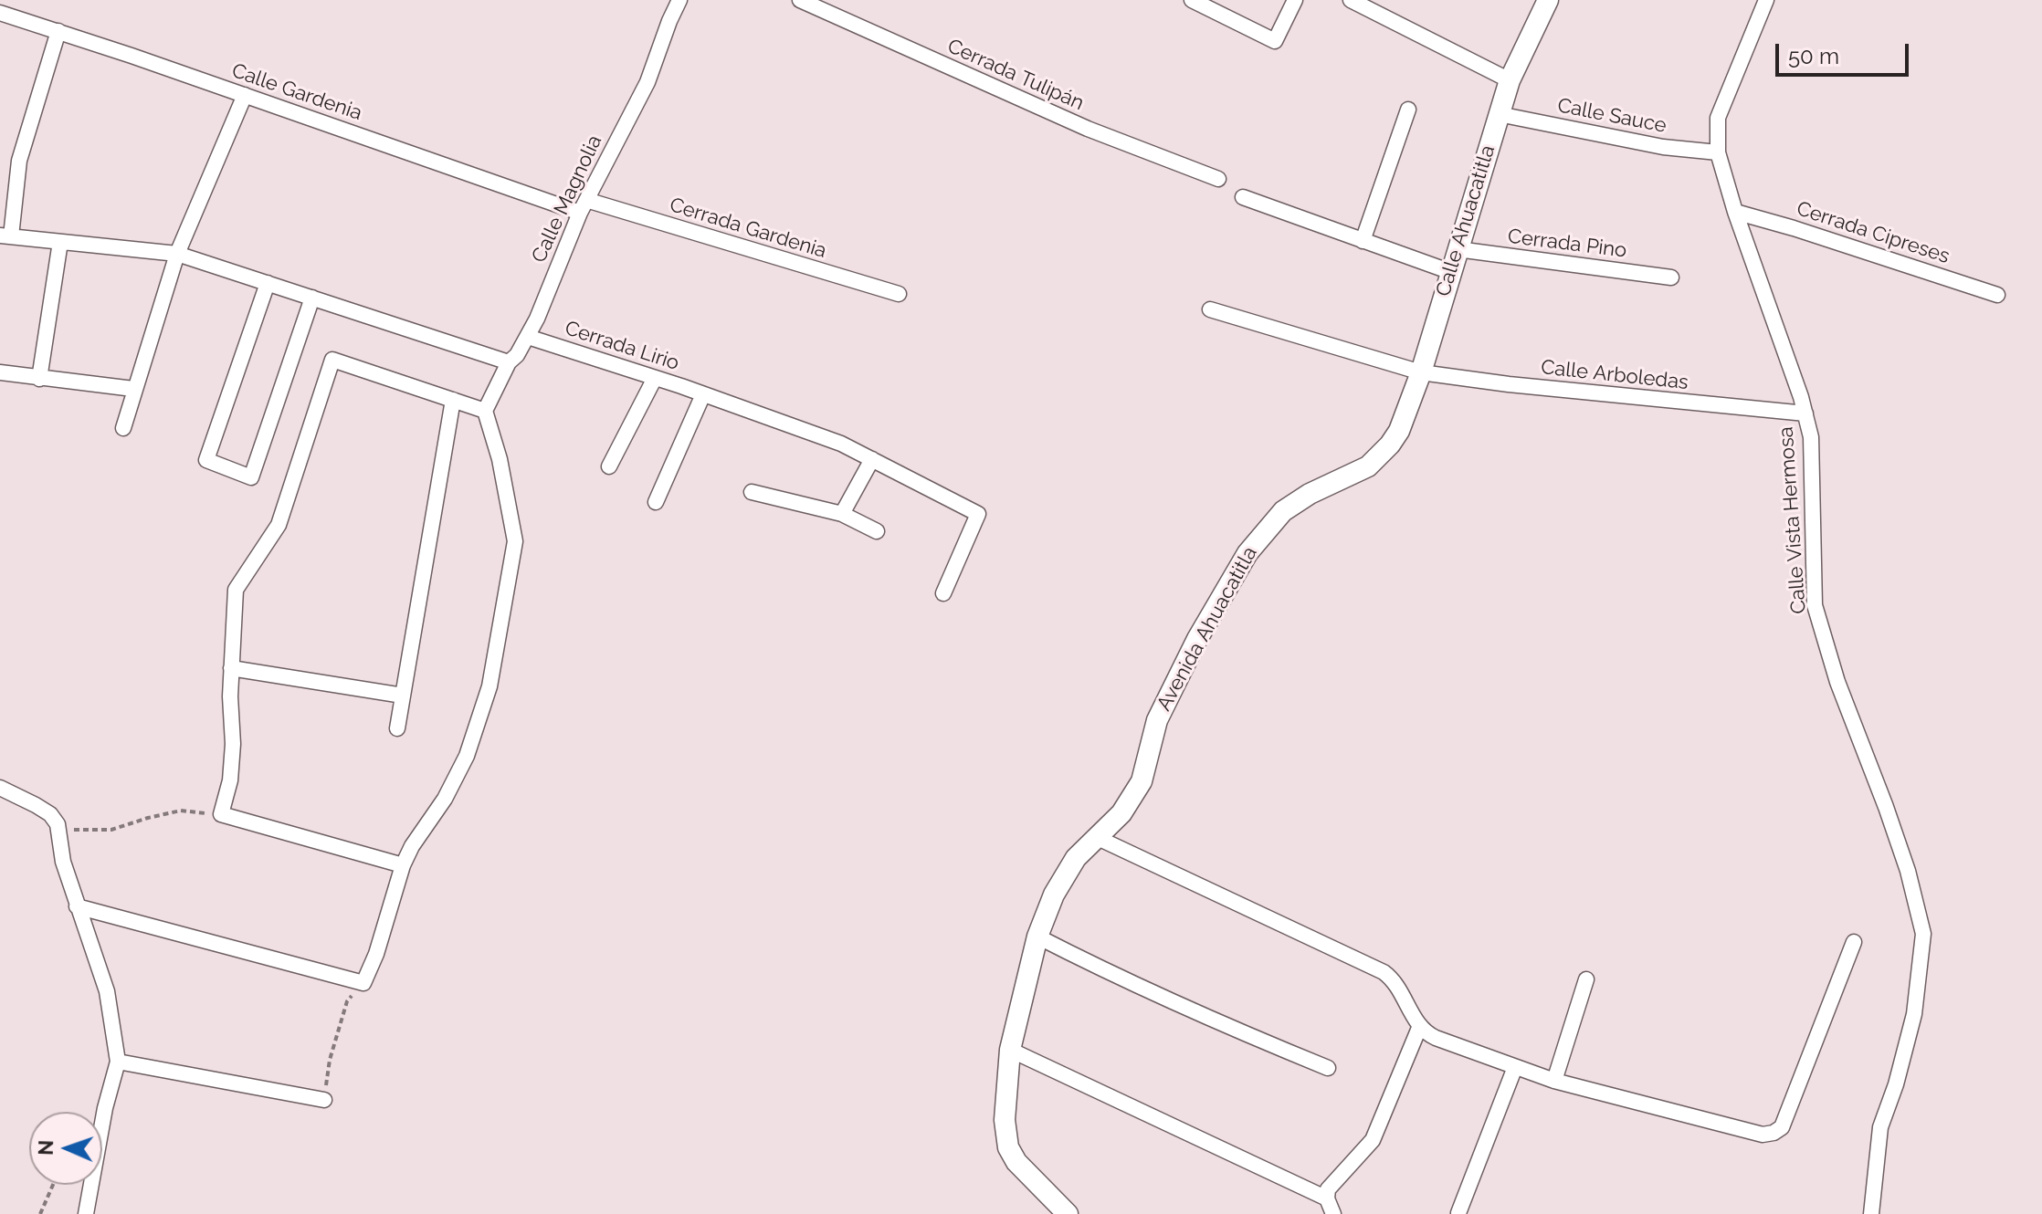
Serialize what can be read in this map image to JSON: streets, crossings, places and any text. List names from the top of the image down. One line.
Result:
{"streets":{"street":["Cerrada Tulipán","Calle Gardenia","Calle Sauce","Calle Magnolia","Calle Ahuacatitla","Cerrada Gardenia","Cerrada Cipreses","Cerrada Pino","Cerrada Lirio","Calle Arboledas","Calle Vista Hermosa","Avenida Ahuacatitla"]},"crossings":[["Calle Gardenia","Calle Magnolia"],["Calle Gardenia","Cerrada Gardenia"],["Calle Sauce","Calle Ahuacatitla"],["Calle Sauce","Calle Vista Hermosa"],["Calle Magnolia","Cerrada Gardenia"],["Calle Magnolia","Cerrada Lirio"],["Calle Ahuacatitla","Cerrada Pino"],["Calle Ahuacatitla","Calle Arboledas"],["Calle Ahuacatitla","Avenida Ahuacatitla"],["Cerrada Cipreses","Calle Vista Hermosa"],["Calle Arboledas","Calle Vista Hermosa"]],"scale_bar":"50 m","north":"left"}
